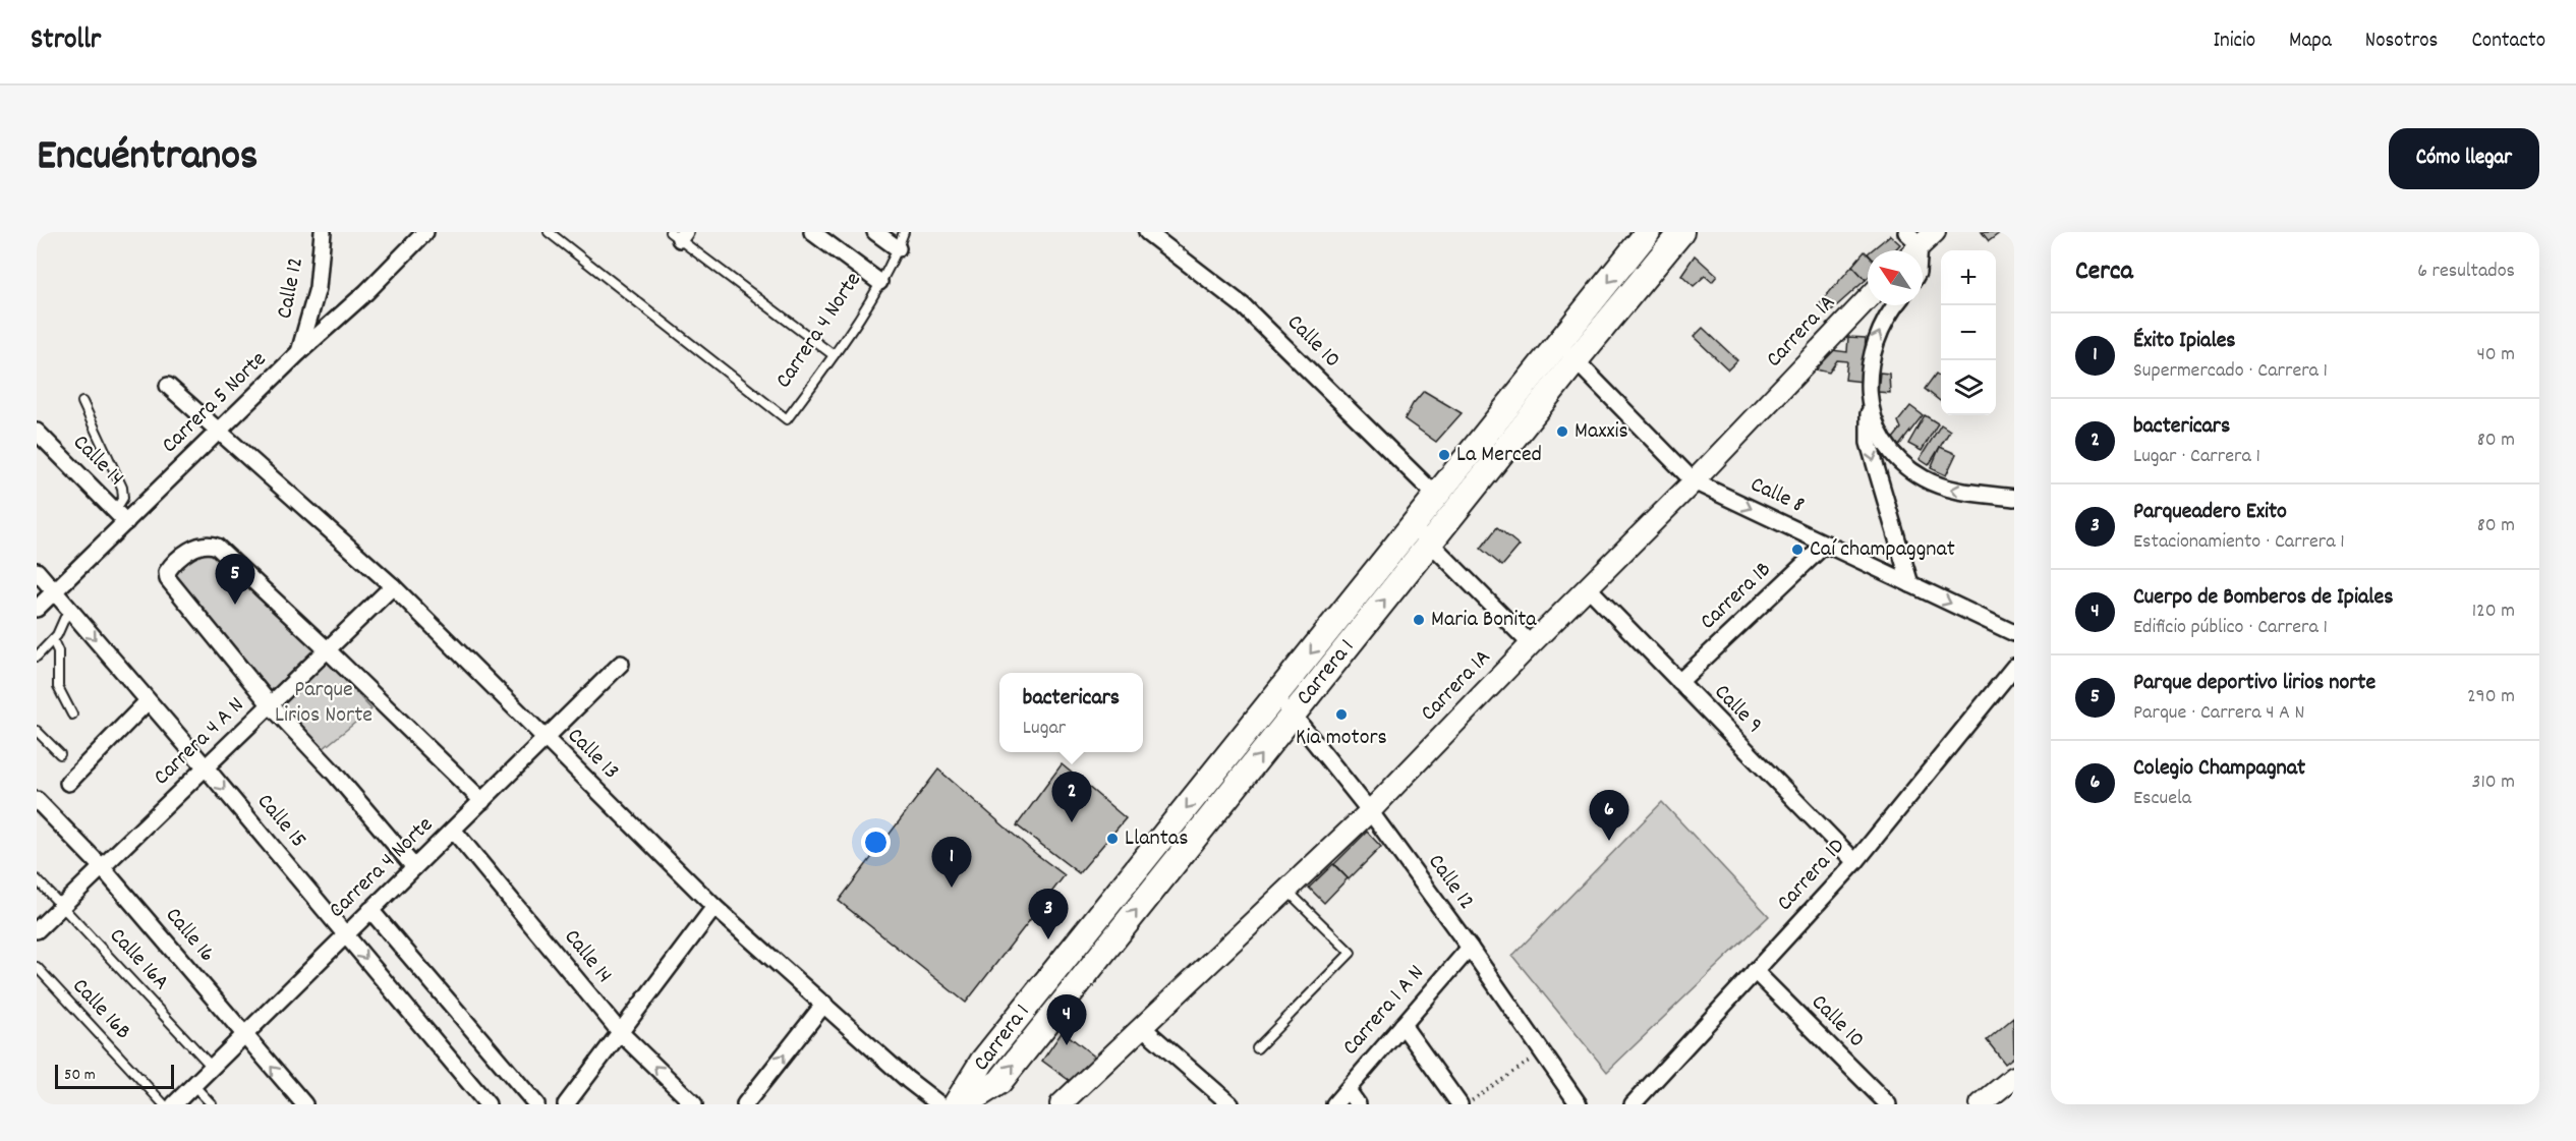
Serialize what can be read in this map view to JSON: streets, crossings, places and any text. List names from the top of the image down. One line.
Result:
{"streets":{"main road":["Carrera 1"],"street":["Calle 12","Carrera 4 Norte","Carrera 1A","Calle 10","Carrera 5 Norte","Calle 14","Calle 8","Carrera 1B","Calle 9","Carrera 4 A N","Calle 13","Calle 15","Carrera 1D","Calle 16","Carrera 1 A N"],"lane":["Calle 16A","Calle 16B"]},"crossings":[["Calle 12","Carrera 1A"],["Calle 12","Carrera 5 Norte"],["Calle 12","Carrera 1"],["Calle 12","Carrera 1 A N"],["Carrera 4 Norte","Calle 14"],["Carrera 4 Norte","Calle 13"],["Carrera 4 Norte","Calle 15"],["Carrera 4 Norte","Calle 16"],["Carrera 4 Norte","Calle 16A"],["Carrera 1A","Calle 8"],["Carrera 1A","Calle 9"],["Calle 10","Carrera 1"],["Calle 10","Carrera 1D"],["Carrera 5 Norte","Calle 14"],["Carrera 5 Norte","Calle 13"],["Carrera 5 Norte","Calle 15"],["Calle 8","Carrera 1B"],["Calle 8","Carrera 1"],["Carrera 1B","Calle 9"],["Calle 9","Carrera 1D"],["Carrera 4 A N","Calle 13"],["Carrera 4 A N","Calle 15"],["Carrera 4 A N","Calle 16"],["Carrera 4 A N","Calle 16A"]],"one_way":["Calle 8"],"parks":["Parque Lirios Norte"],"places":["Maxxis","La Merced","Caí champaggnat","Maria Bonita","Kia motors","Llantas"],"scale_bar":"50 m","north":"top left","page":{"header":"Strollr","nav":["Inicio","Mapa","Nosotros","Contacto"],"title":"Encuéntranos","buttons":"Cómo llegar","heading":["Cerca","6 resultados"],"map_buttons":["+","−"],"list":[{"mark":"1","name":"Éxito Ipiales","note":"Supermercado · Carrera 1","value":"40 m"},{"mark":"2","name":"bactericars","note":"Lugar · Carrera 1","value":"80 m"},{"mark":"3","name":"Parqueadero Exito","note":"Estacionamiento · Carrera 1","value":"80 m"},{"mark":"4","name":"Cuerpo de Bomberos de Ipiales","note":"Edificio público · Carrera 1","value":"120 m"},{"mark":"5","name":"Parque deportivo lirios norte","note":"Parque · Carrera 4 A N","value":"290 m"},{"mark":"6","name":"Colegio Champagnat","note":"Escuela","value":"310 m"}],"pins":["5","2","6","1","3","4"],"popup":["bactericars","Lugar"],"scale":"50 m"}}
